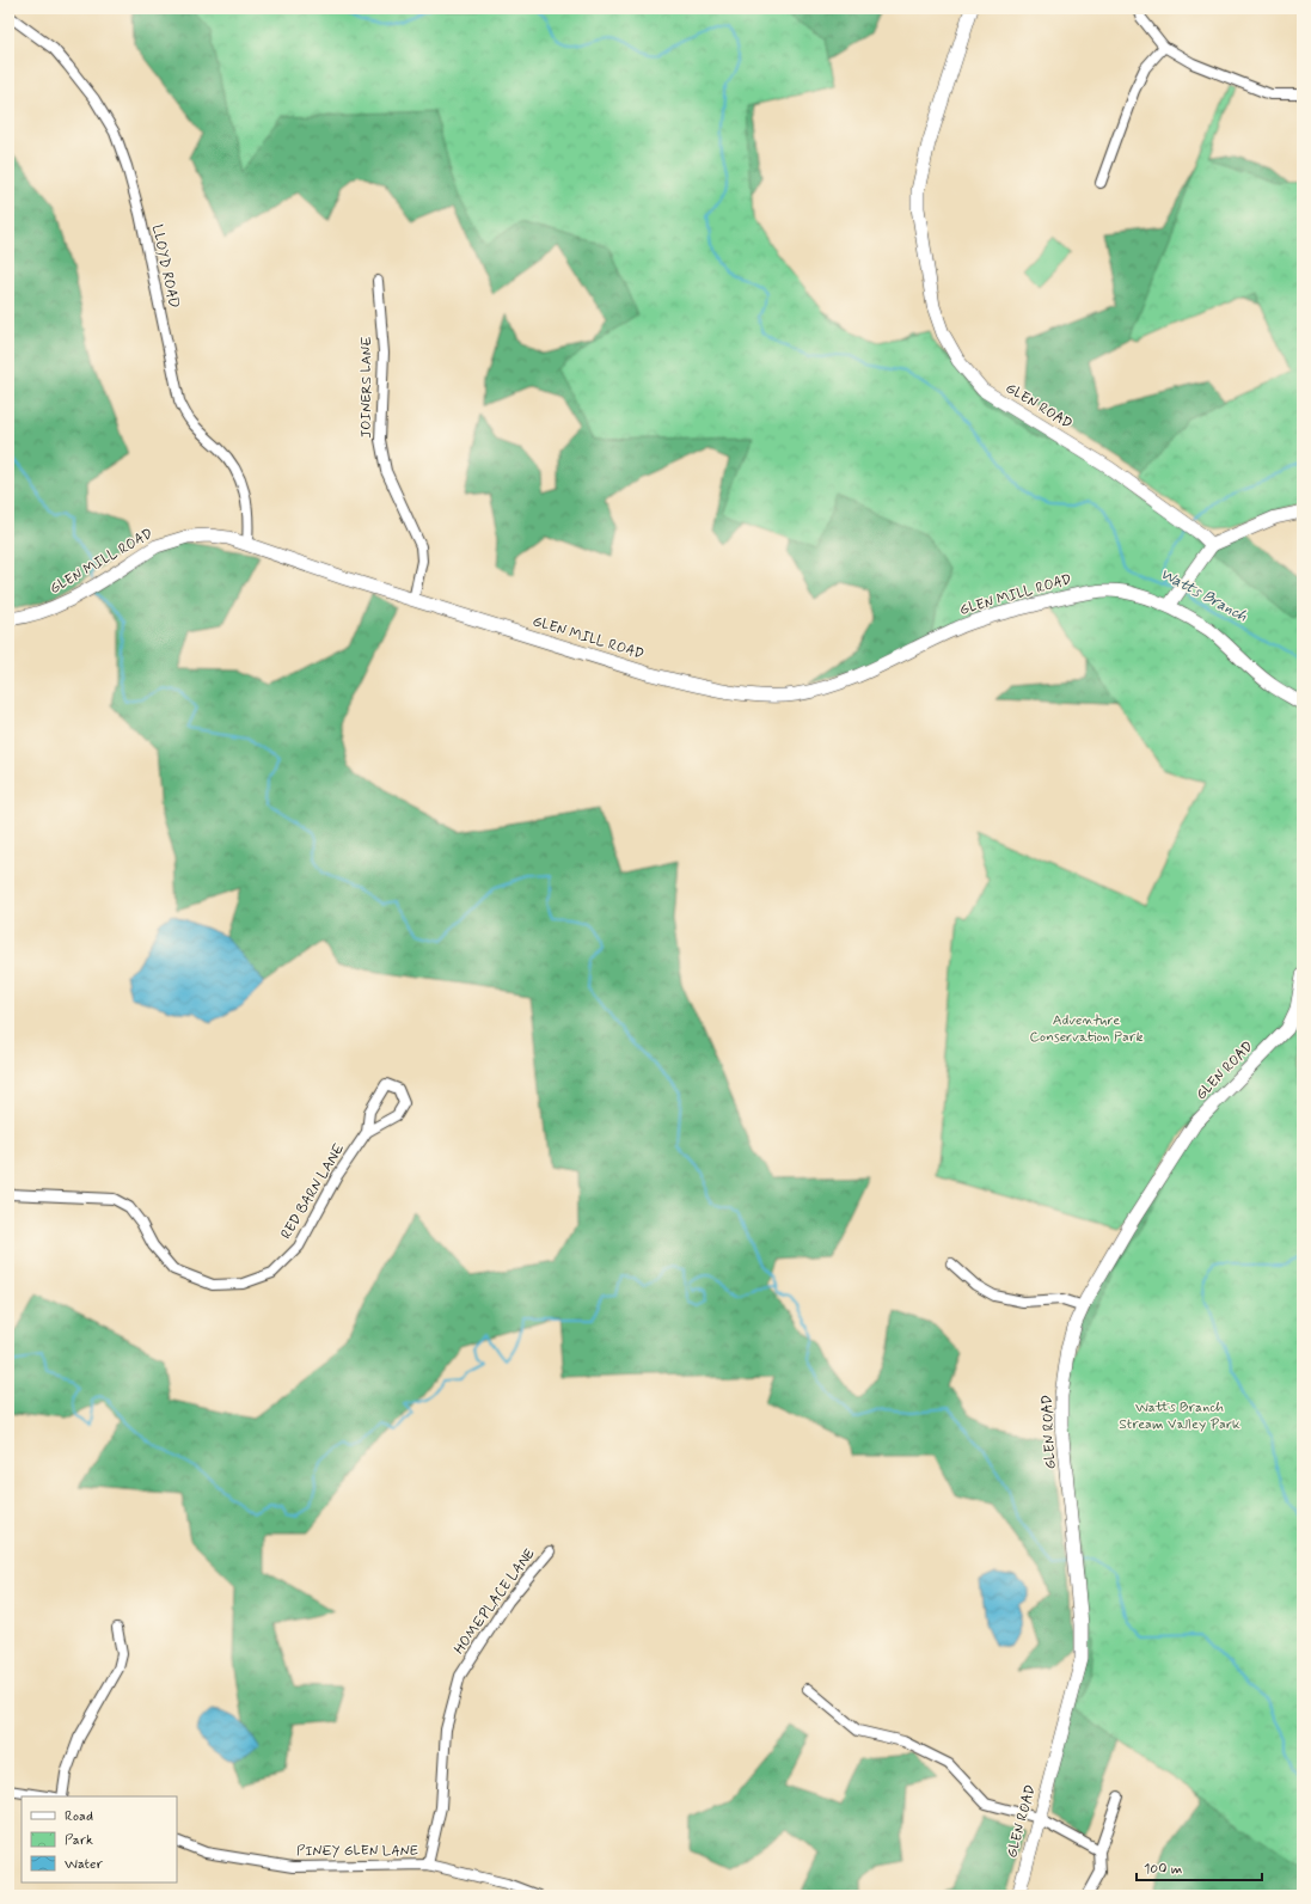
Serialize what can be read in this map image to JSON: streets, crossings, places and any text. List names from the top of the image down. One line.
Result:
{"streets":{"main road":["GLEN ROAD","GLEN MILL ROAD"],"street":["LLOYD ROAD","JOINERS LANE","RED BARN LANE","HOMEPLACE LANE","PINEY GLEN LANE"]},"crossings":[["LLOYD ROAD","GLEN MILL ROAD"],["JOINERS LANE","GLEN MILL ROAD"],["HOMEPLACE LANE","PINEY GLEN LANE"]],"water":["Watts Branch"],"parks":["Adventure Conservation Park","Watts Branch Stream Valley Park"],"legend":["Road","Park","Water"],"scale_bar":"100 m"}
